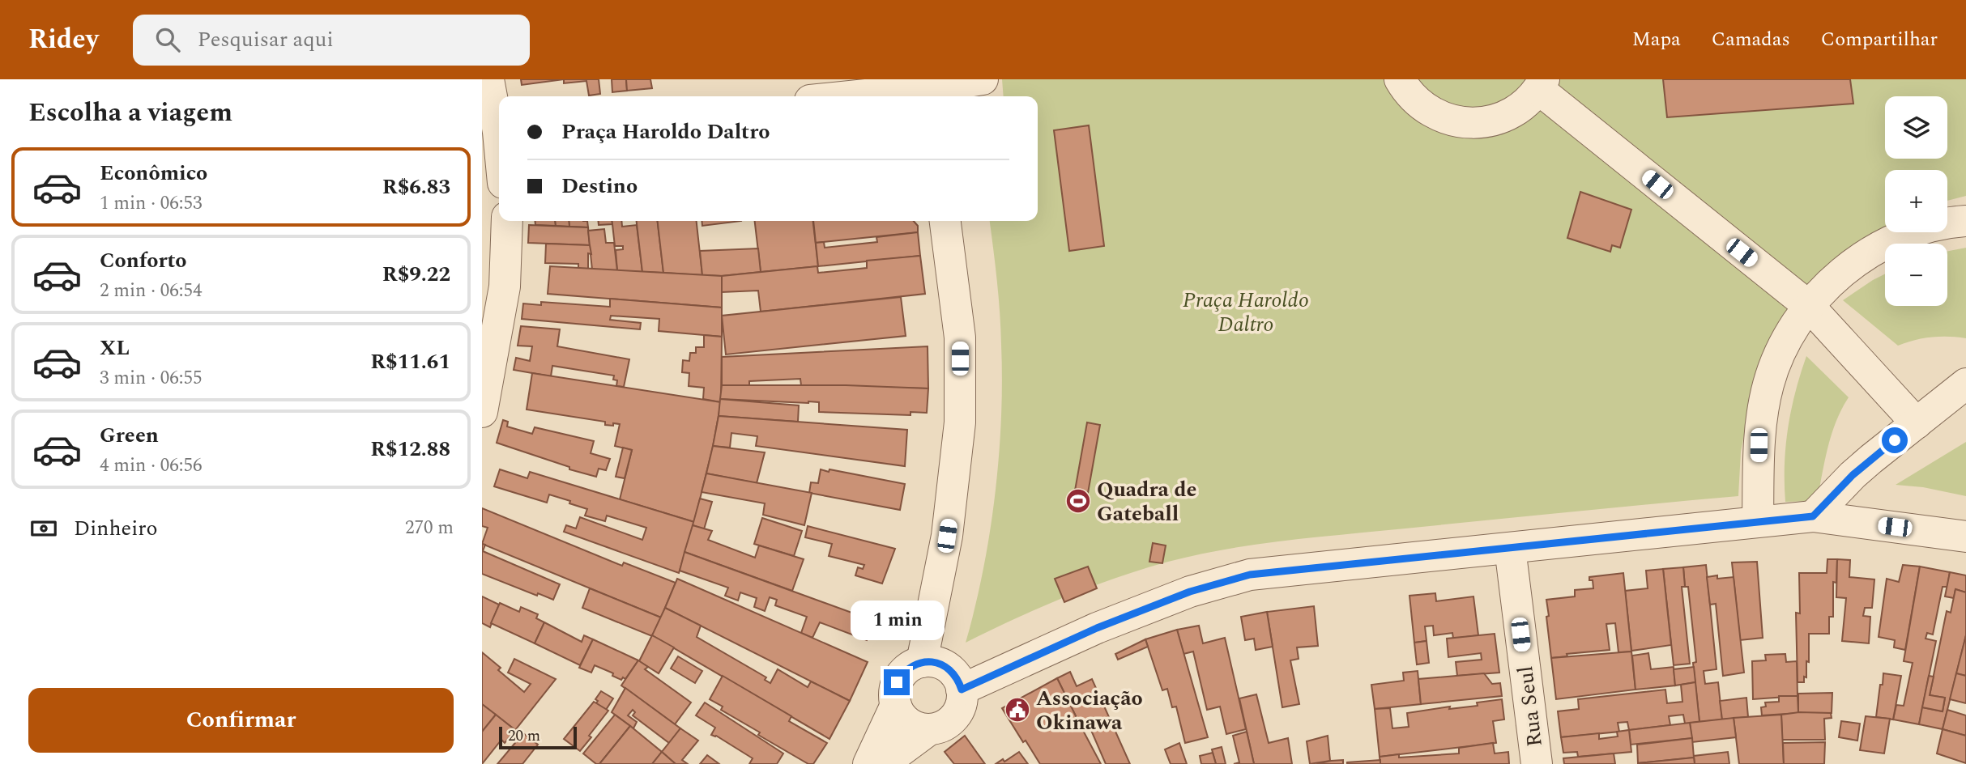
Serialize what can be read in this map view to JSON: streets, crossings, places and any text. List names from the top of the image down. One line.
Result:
{"streets":{"street":["Rua Seul"]},"parks":["Praça Haroldo Daltro"],"places":{"sports":["Quadra de Gateball"],"public building":["Associação Okinawa"]},"scale_bar":"20 m","page":{"header":"Ridey","search":"Pesquisar aqui","nav":["Mapa","Camadas","Compartilhar"],"heading":"Escolha a viagem","map_buttons":["+","−"],"banner":["Praça Haroldo Daltro","Destino"],"list":[{"name":"Econômico","note":"1 min · 06:53","value":"R$6.83"},{"name":"Conforto","note":"2 min · 06:54","value":"R$9.22"},{"name":"XL","note":"3 min · 06:55","value":"R$11.61"},{"name":"Green","note":"4 min · 06:56","value":"R$12.88"}],"pay":["Dinheiro","270 m"],"bubble":"1 min","buttons":"Confirmar","scale":"20 m"}}
